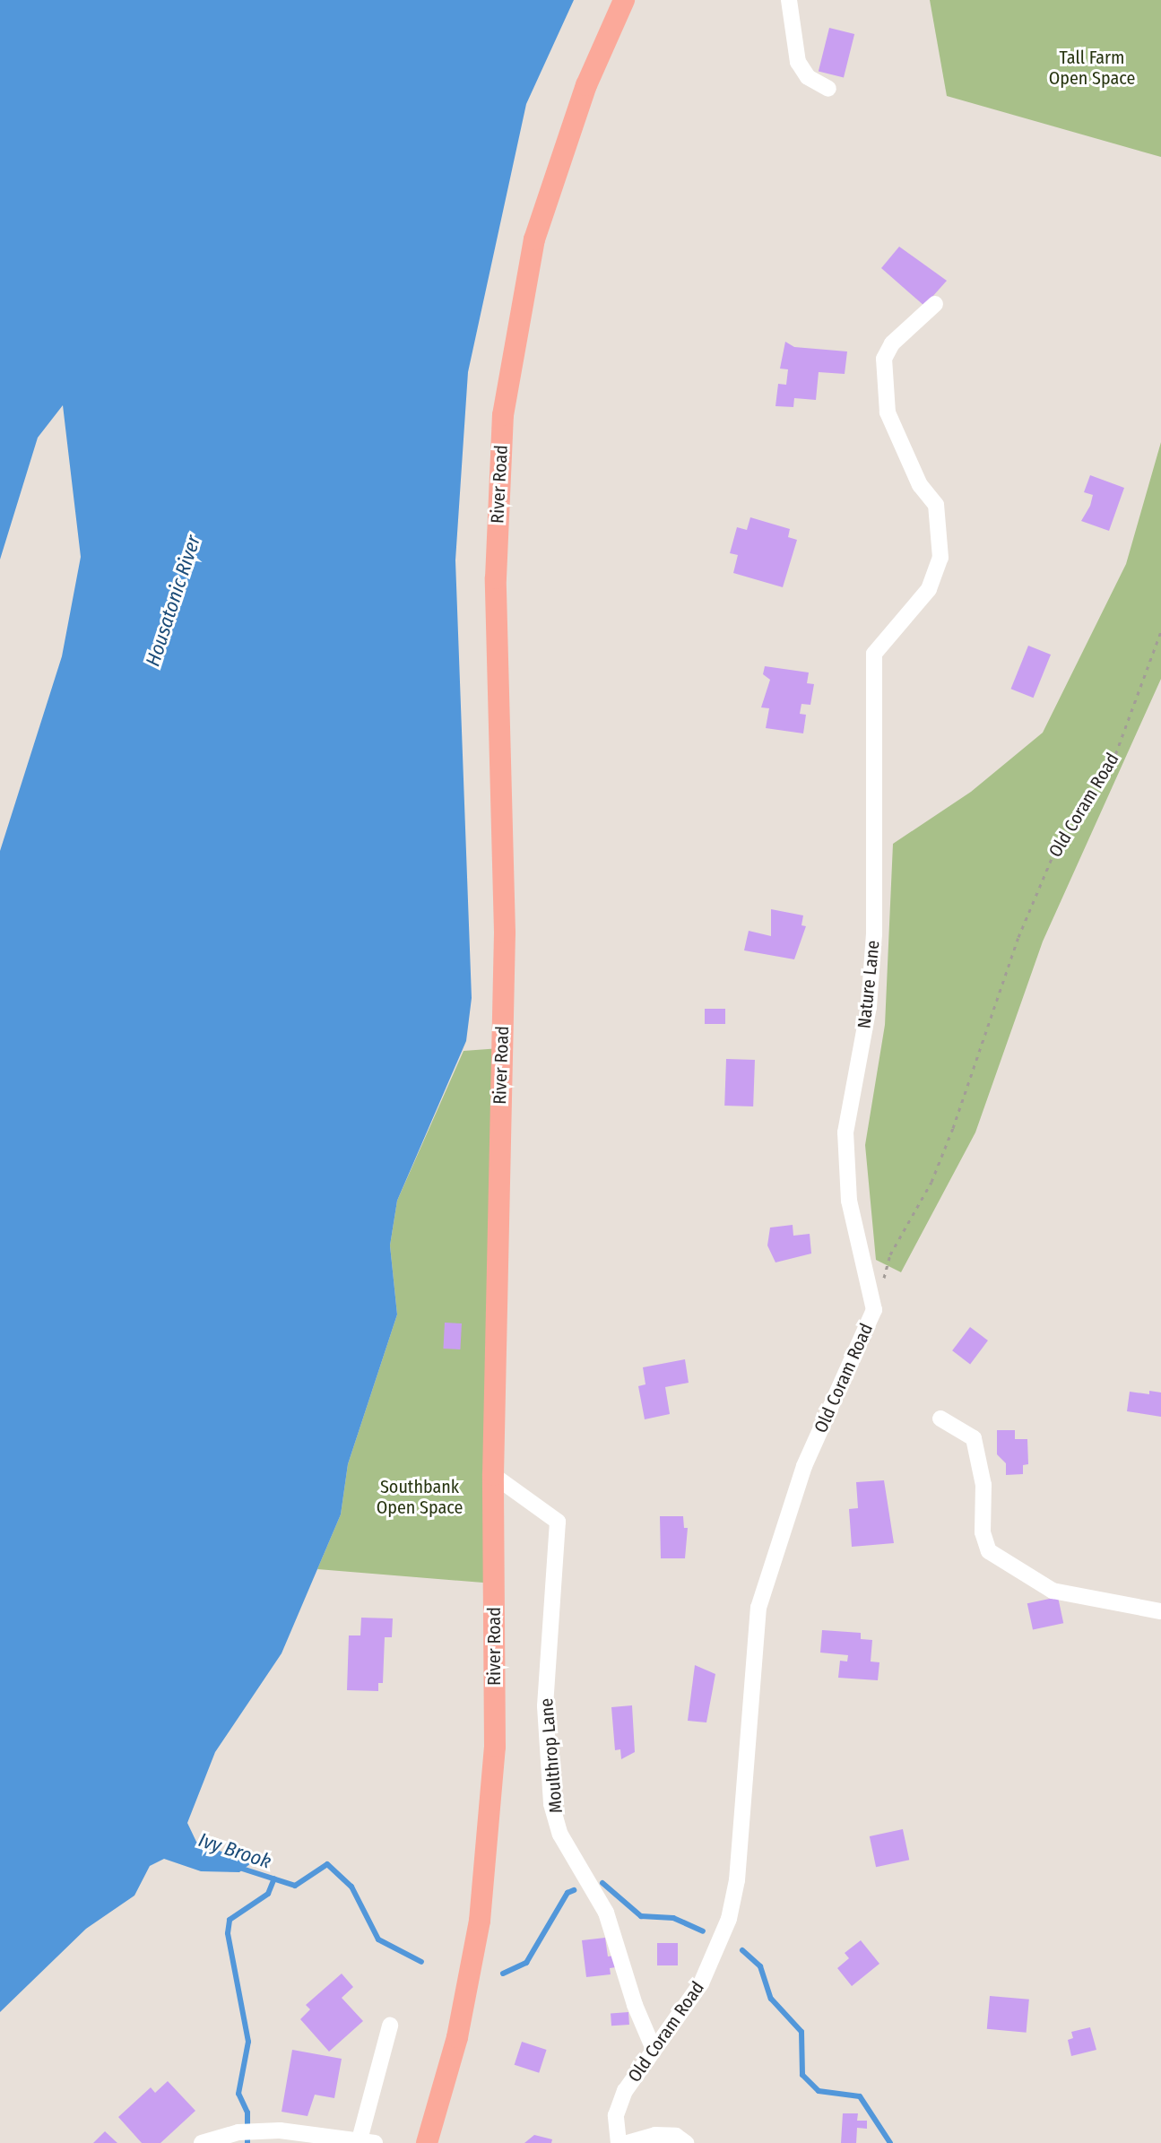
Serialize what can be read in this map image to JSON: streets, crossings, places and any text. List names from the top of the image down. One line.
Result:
{"streets":{"main road":["River Road"],"street":["Old Coram Road","Nature Lane","Moulthrop Lane"]},"crossings":[["River Road","Moulthrop Lane"],["Old Coram Road","Nature Lane"],["Old Coram Road","Moulthrop Lane"]],"water":["Housatonic River","Ivy Brook"],"parks":["Tall Farm Open Space","Southbank Open Space"]}
